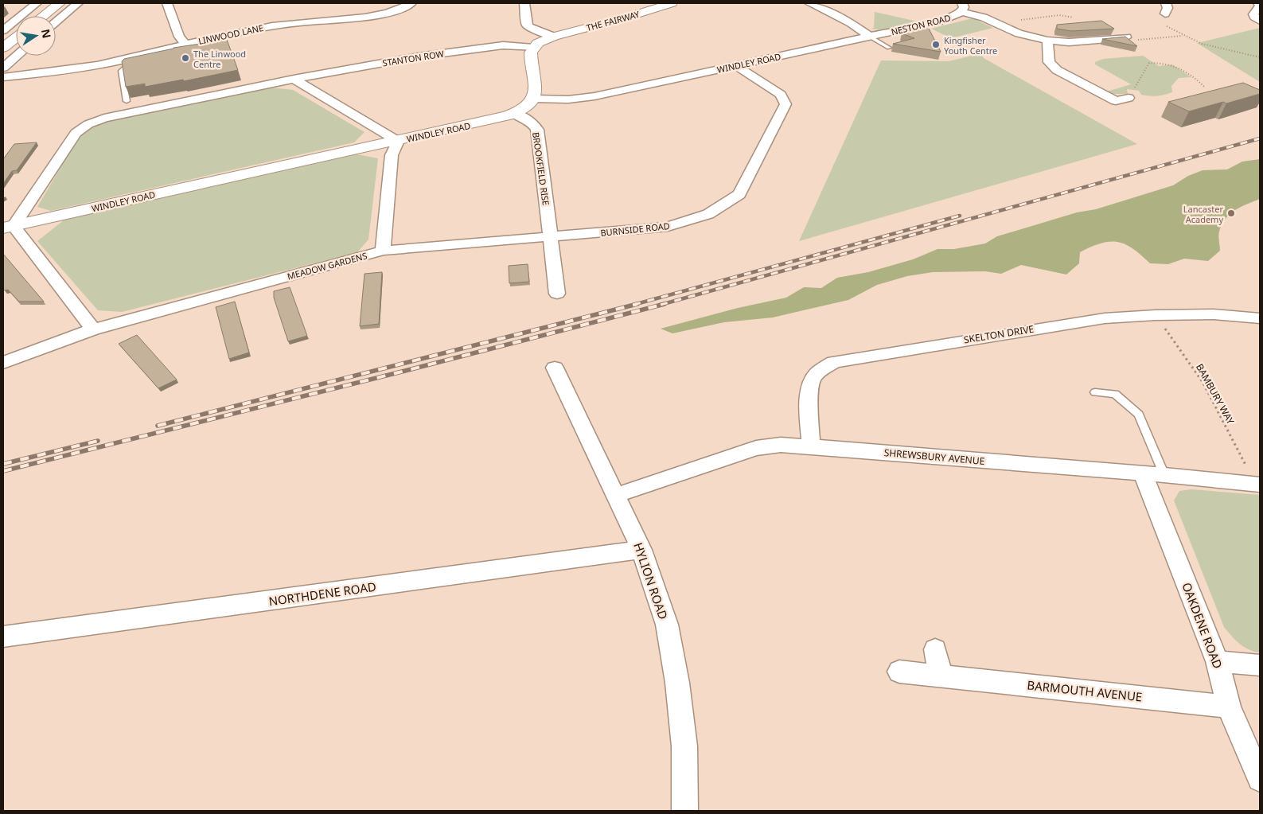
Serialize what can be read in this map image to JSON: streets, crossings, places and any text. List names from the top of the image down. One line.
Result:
{"streets":{"main road":["THE FAIRWAY","WINDLEY ROAD"],"street":["NESTON ROAD","LINWOOD LANE","STANTON ROW","BROOKFIELD RISE","BURNSIDE ROAD","MEADOW GARDENS","SKELTON DRIVE","SHREWSBURY AVENUE","HYLION ROAD","NORTHDENE ROAD","OAKDENE ROAD","BARMOUTH AVENUE"],"path":["BAMBURY WAY"]},"crossings":[["NESTON ROAD","WINDLEY ROAD"],["WINDLEY ROAD","BROOKFIELD RISE"],["WINDLEY ROAD","BURNSIDE ROAD"],["BROOKFIELD RISE","BURNSIDE ROAD"],["BURNSIDE ROAD","MEADOW GARDENS"],["SKELTON DRIVE","BAMBURY WAY"],["SKELTON DRIVE","SHREWSBURY AVENUE"],["BAMBURY WAY","SHREWSBURY AVENUE"],["SHREWSBURY AVENUE","HYLION ROAD"],["SHREWSBURY AVENUE","OAKDENE ROAD"],["HYLION ROAD","NORTHDENE ROAD"],["OAKDENE ROAD","BARMOUTH AVENUE"]],"places":["Kingfisher Youth Centre","The Linwood Centre","Lancaster Academy"],"north":"right"}
